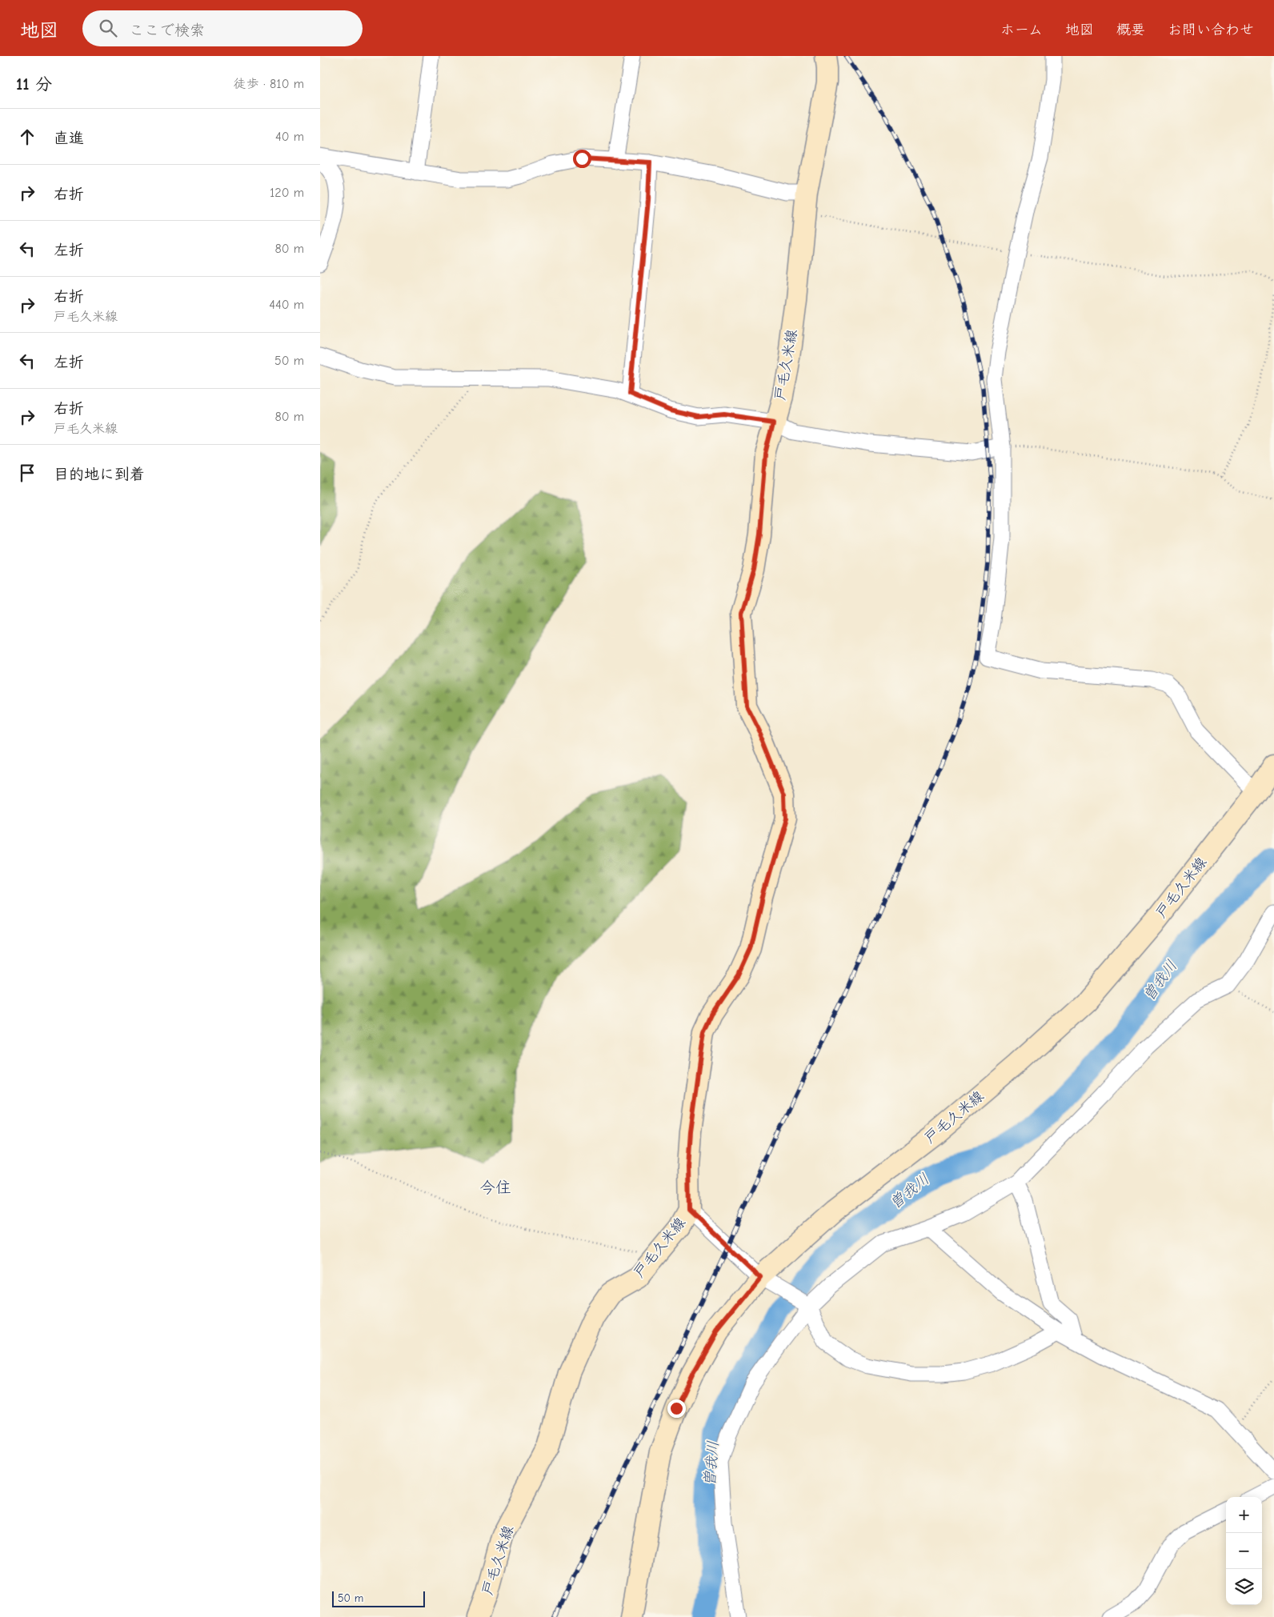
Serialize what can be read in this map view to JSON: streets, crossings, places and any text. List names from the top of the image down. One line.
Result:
{"streets":{"main road":["戸毛久米線"]},"districts":["今住"],"water":["曽我川"],"scale_bar":"50 m","page":{"header":"地図","search":"ここで検索","nav":["ホーム","地図","概要","お問い合わせ"],"heading":["11 分","徒歩 · 810 m"],"list":[["直進","40 m"],["右折","120 m"],["左折","80 m"],["右折","戸毛久米線","440 m"],["左折","50 m"],["右折","戸毛久米線","80 m"],"目的地に到着"],"map_buttons":["+","−"],"scale":"50 m"}}
